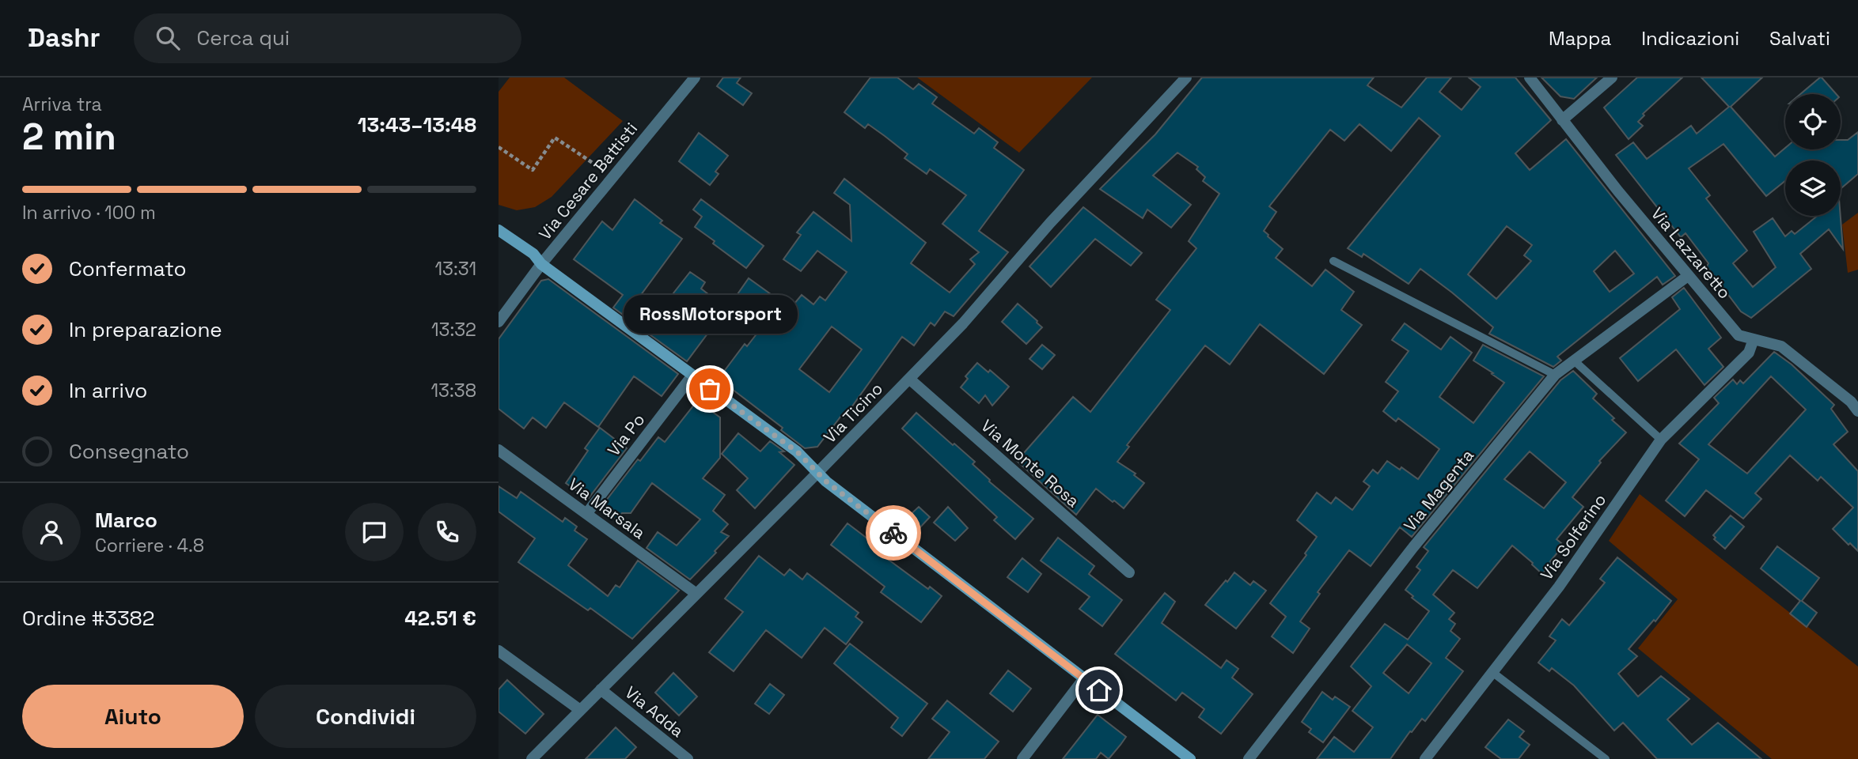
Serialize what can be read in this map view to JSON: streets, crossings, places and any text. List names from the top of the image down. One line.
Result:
{"streets":{"street":["Via Cesare Battisti","Via Lazzaretto","Via Ticino","Via Po","Via Monte Rosa","Via Magenta","Via Marsala","Via Solferino","Via Adda"]},"crossings":[["Via Lazzaretto","Via Magenta"],["Via Lazzaretto","Via Solferino"],["Via Ticino","Via Monte Rosa"],["Via Ticino","Via Marsala"],["Via Ticino","Via Adda"],["Via Po","Via Marsala"]],"places":["RossMotorsport"],"page":{"header":"Dashr","search":"Cerca qui","nav":["Mappa","Indicazioni","Salvati"],"heading":["2 min","Arriva tra","13:43–13:48"],"panel":["Marco","Corriere · 4.8","Ordine #3382","42.51 €"],"bar":"In arrivo · 100 m","list":[["Confermato","13:31"],["In preparazione","13:32"],["In arrivo","13:38"],"Consegnato"],"bubble":"RossMotorsport","buttons":["Aiuto","Condividi"]}}
